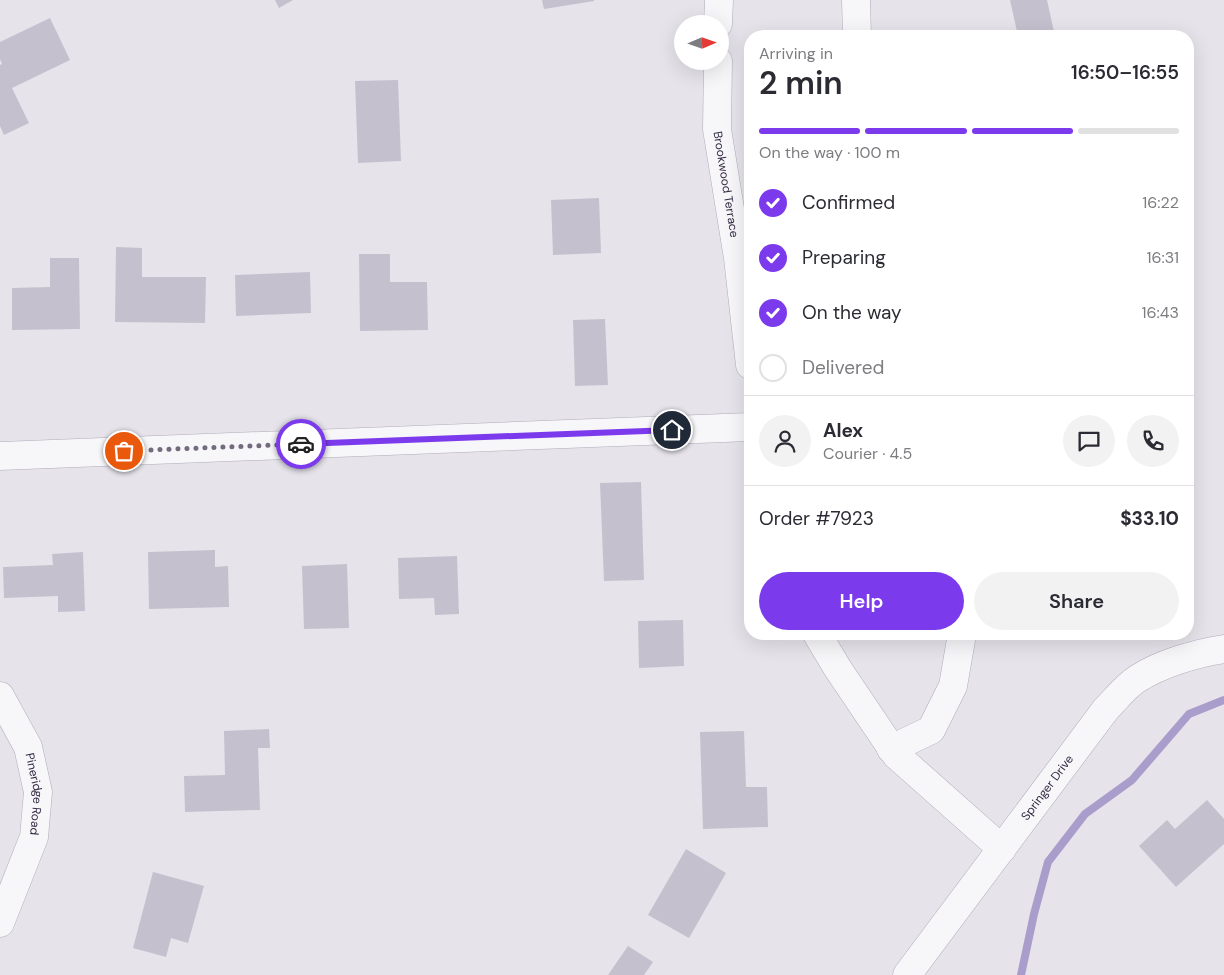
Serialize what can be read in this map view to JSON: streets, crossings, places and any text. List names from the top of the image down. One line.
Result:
{"streets":{"street":["Brookwood Terrace","Springer Drive","Pineridge Road"]},"north":"right","page":{"heading":["2 min","Arriving in","16:50–16:55"],"panel":["Alex","Courier · 4.5","Order #7923","$33.10"],"bar":"On the way · 100 m","list":[["Confirmed","16:22"],["Preparing","16:31"],["On the way","16:43"],"Delivered"],"buttons":["Help","Share"]}}
